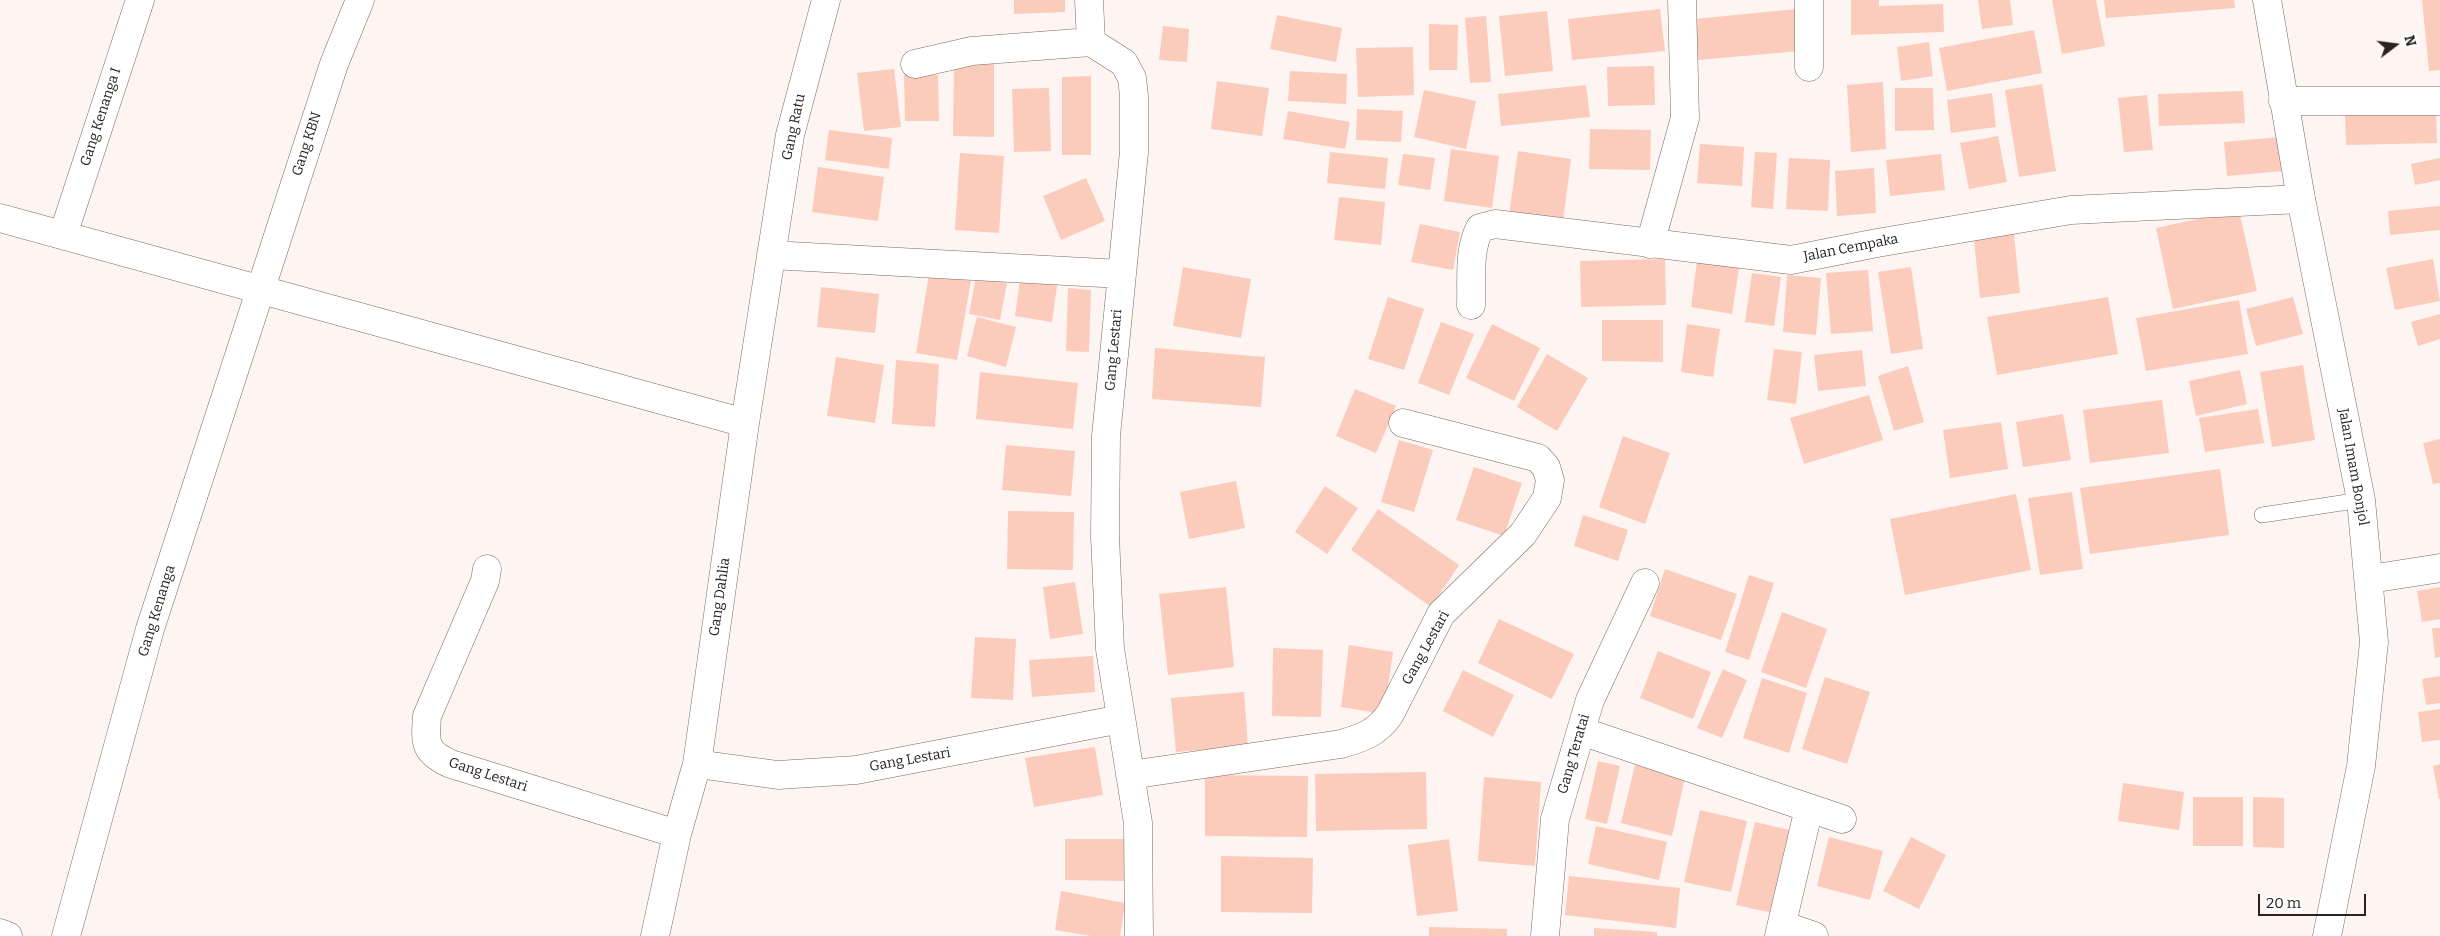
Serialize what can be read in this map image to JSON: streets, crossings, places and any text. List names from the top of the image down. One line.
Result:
{"streets":{"main road":["Gang Kenanga I","Gang Ratu","Gang KBN","Jalan Cempaka","Gang Lestari","Jalan Imam Bonjol","Gang Dahlia","Gang Kenanga","Gang Teratai"]},"crossings":[["Gang Ratu","Gang Dahlia"],["Gang KBN","Gang Kenanga"],["Jalan Cempaka","Jalan Imam Bonjol"],["Gang Lestari","Gang Dahlia"]],"scale_bar":"20 m","north":"right"}
